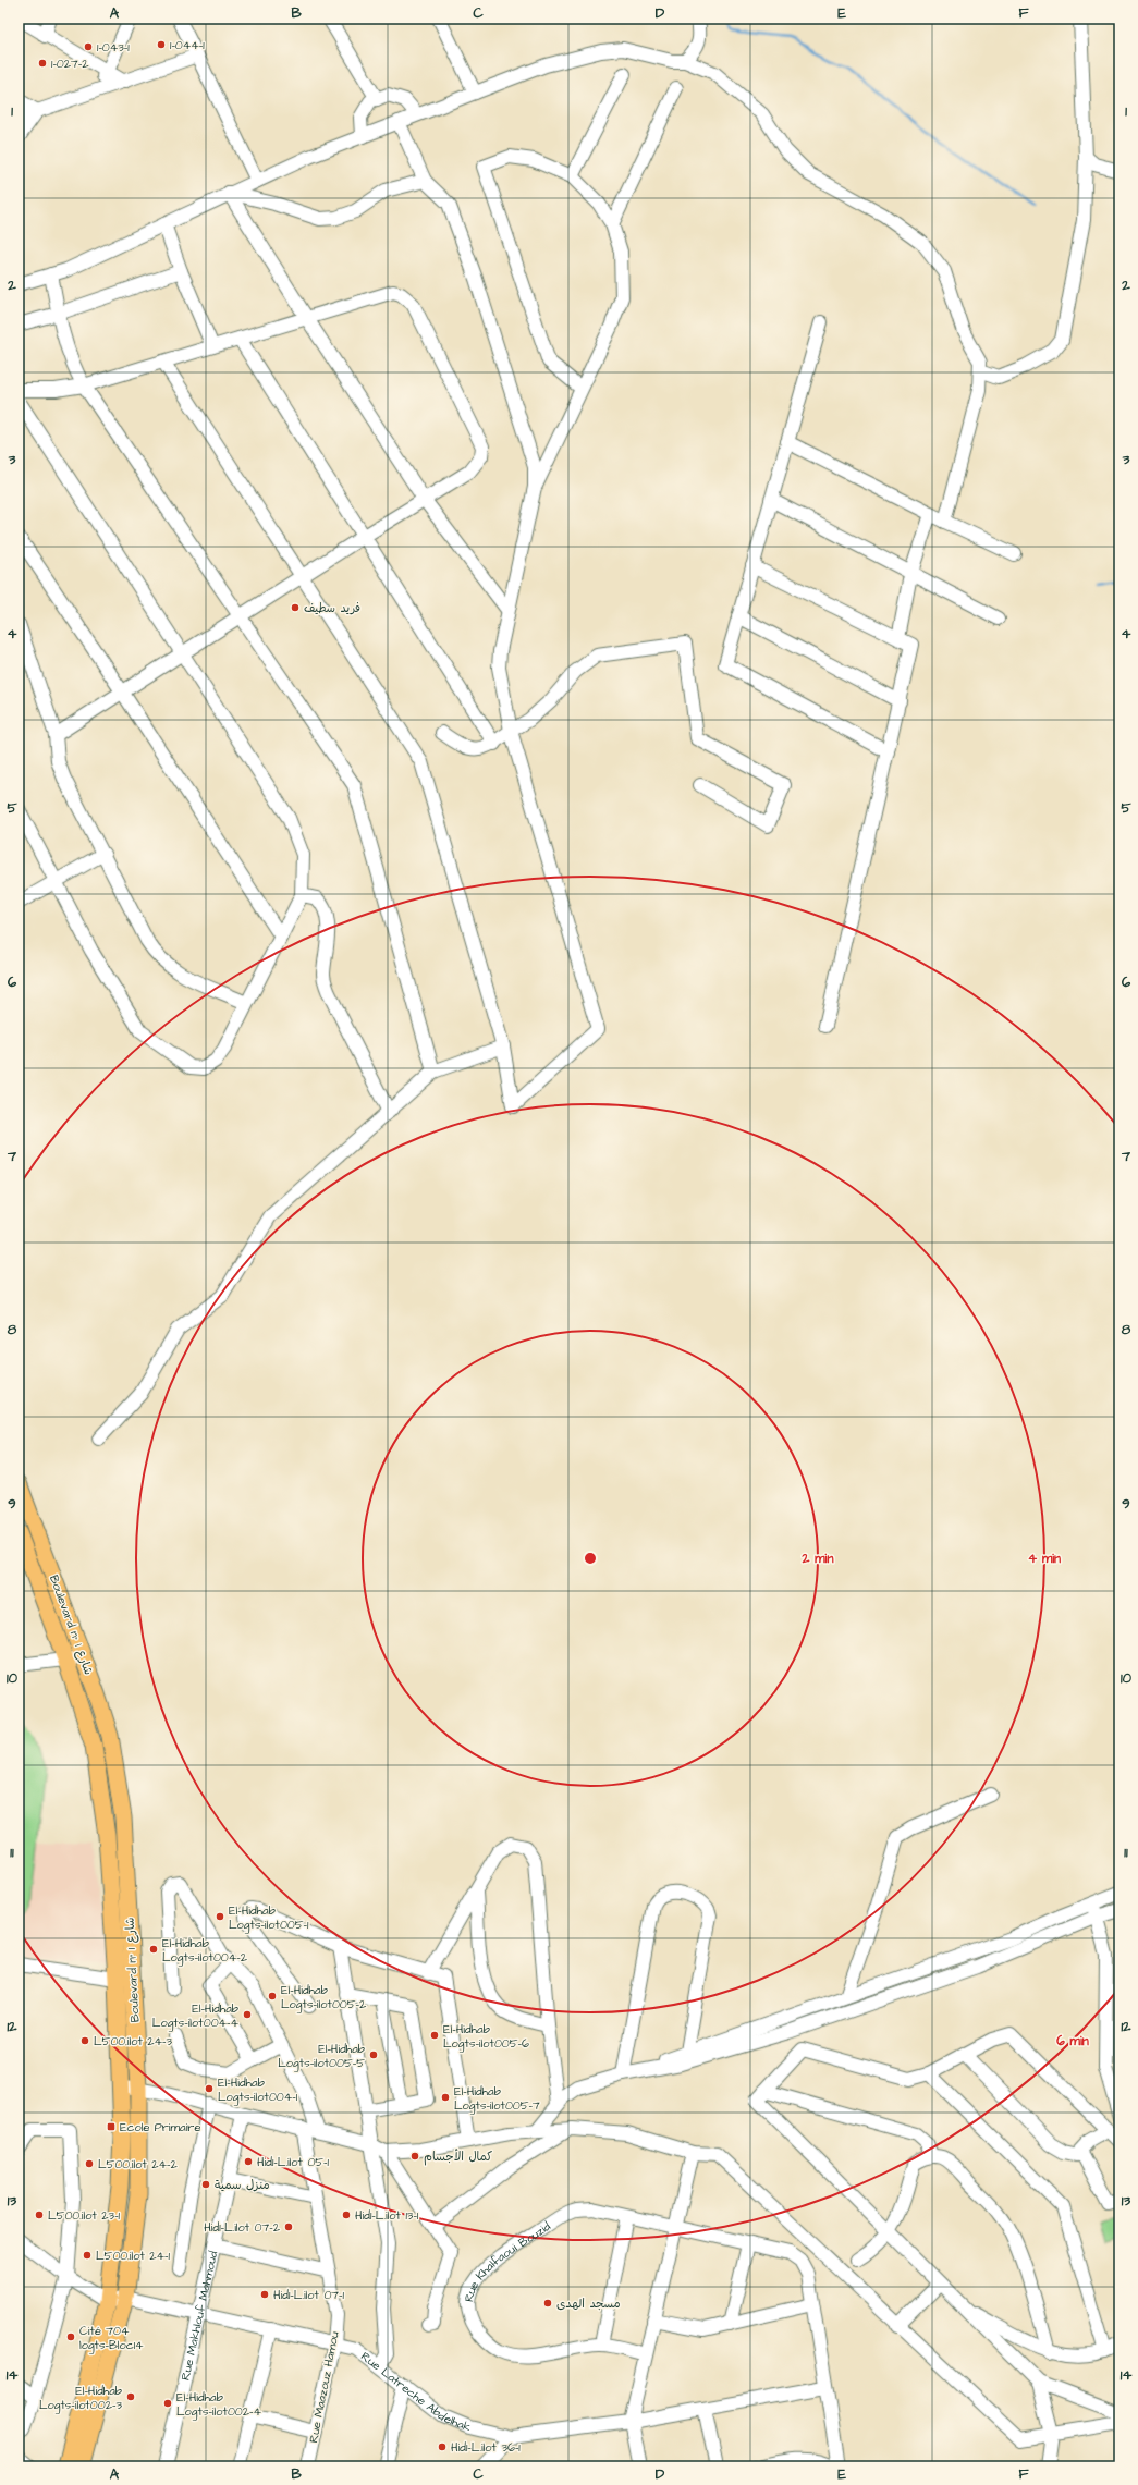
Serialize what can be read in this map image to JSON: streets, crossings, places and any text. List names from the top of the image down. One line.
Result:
{"streets":{"main road":["Boulevard n° شارع 1"],"street":["Rue Khalfaoui Bouzid","Rue Makhlouf Mahmoud","Rue Maazouz Hamou","Rue Latreche Abdelhak"]},"crossings":[["Boulevard n° شارع 1","Rue Latreche Abdelhak"],["Rue Khalfaoui Bouzid","Rue Latreche Abdelhak"],["Rue Makhlouf Mahmoud","Rue Latreche Abdelhak"],["Rue Maazouz Hamou","Rue Latreche Abdelhak"]],"places":{"other":["1-044-1","1-043-1","1-027-2","فريد سطيف","El-Hidhab Logts-ilot005-1","El-Hidhab Logts-ilot004-2","El-Hidhab Logts-ilot005-2","El-Hidhab Logts-ilot004-4","El-Hidhab Logts-ilot005-6","L500.ilot 24-3","El-Hidhab Logts-ilot005-5","El-Hidhab Logts-ilot004-1","El-Hidhab Logts-ilot005-7","كمال الأجسام","Hid1-L.ilot 05-1","L500.ilot 24-2","منزل سمية","L500.ilot 23-1","Hid1-L.ilot 13-1","Hid1-L.ilot 07-2","L500.ilot 24-1","Hid1-L.ilot 07-1","مسجد الهدى","Cité 704 logts-Bloc14","El-Hidhab Logts-ilot002-3","El-Hidhab Logts-ilot002-4","Hid1-L.ilot 36-1"],"transit":["Ecole Primaire"]},"grid":{"columns":["A","B","C","D","E","F"],"rows":["1","2","3","4","5","6","7","8","9","10","11","12","13","14"]},"rings":["2 min","4 min","6 min"]}
